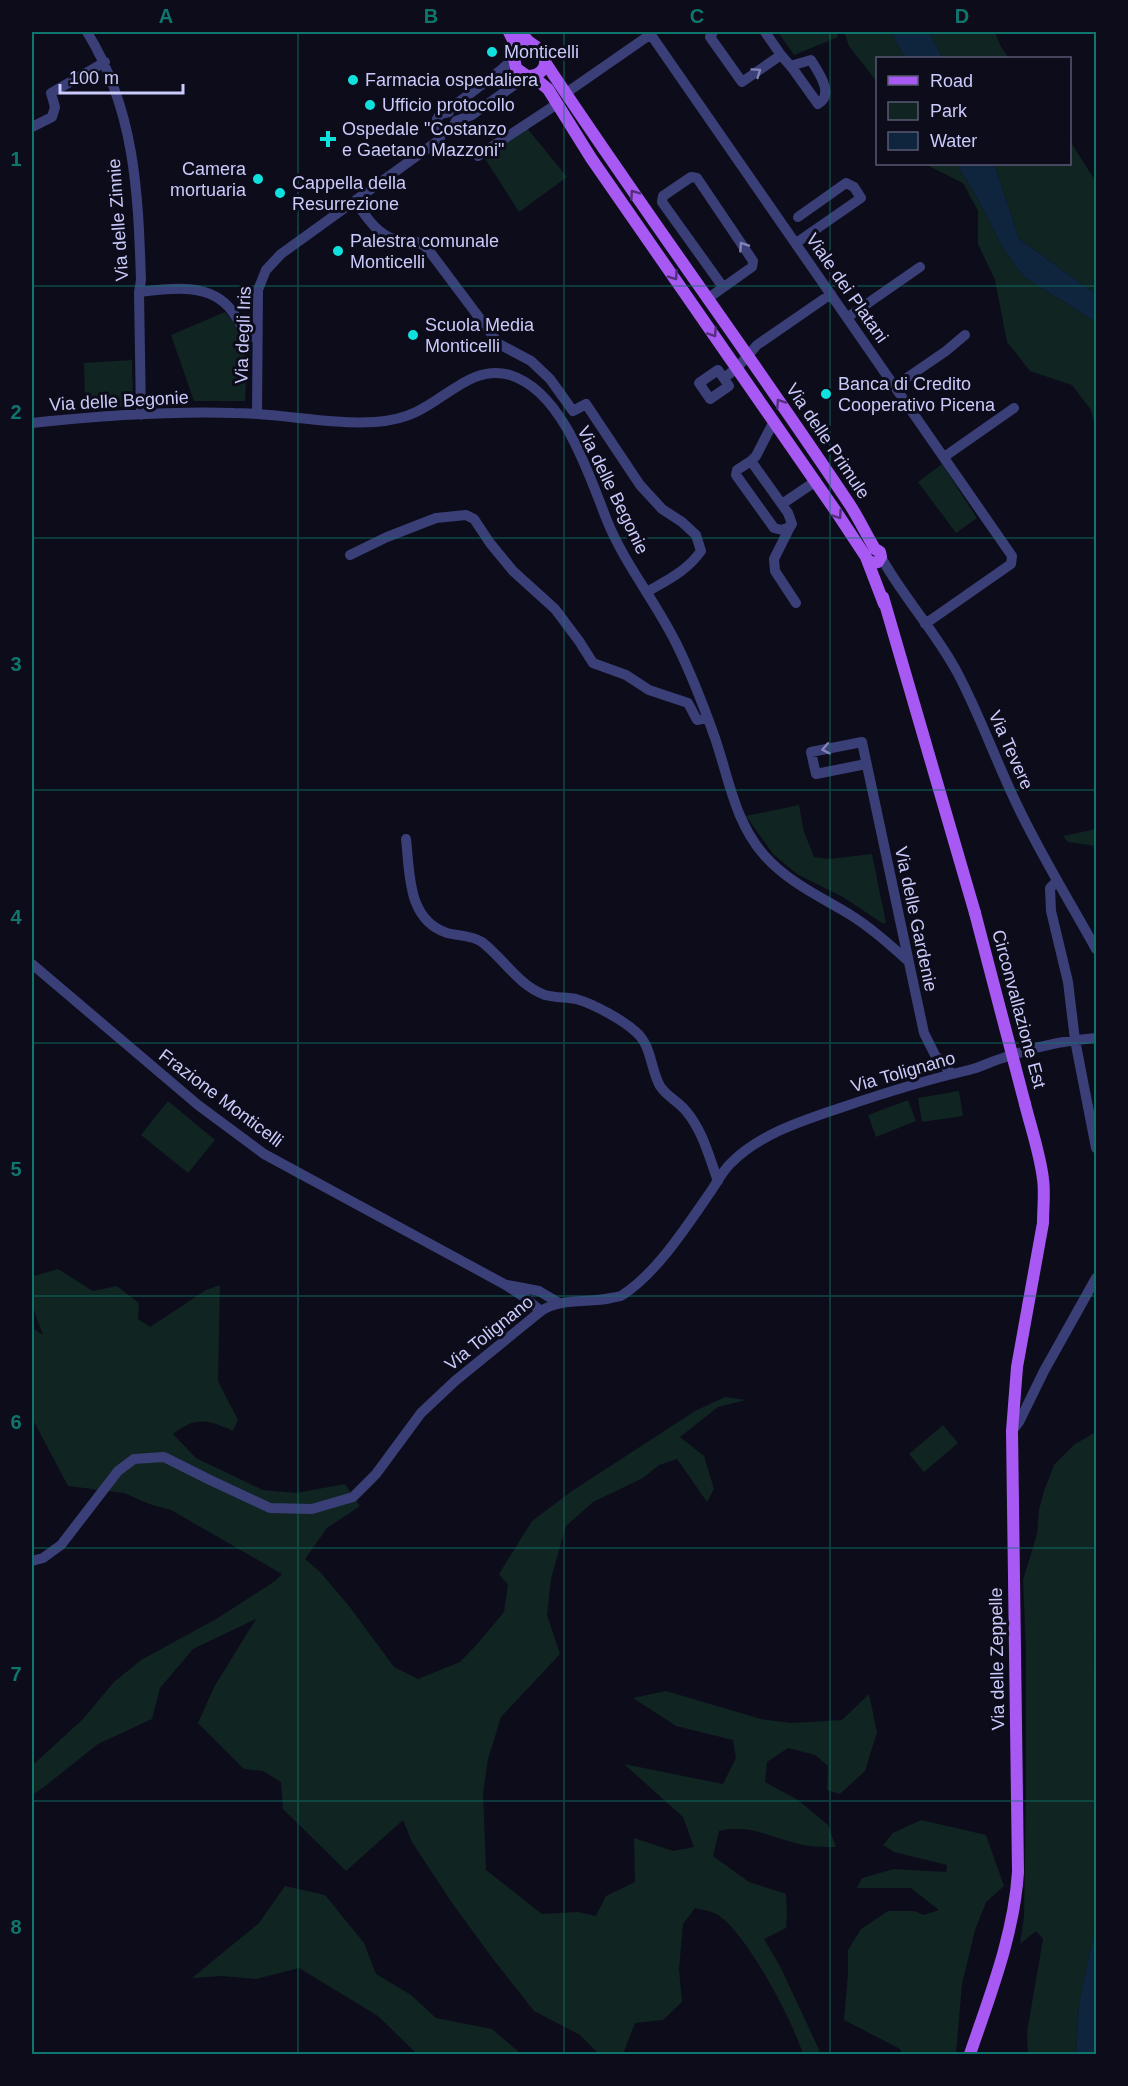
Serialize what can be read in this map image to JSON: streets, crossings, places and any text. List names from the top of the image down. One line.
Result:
{"streets":{"main road":["Via delle Primule","Circonvallazione Est","Via delle Zeppelle"],"street":["Via delle Zinnie","Viale dei Platani","Via degli Iris","Via delle Begonie","Via Tevere","Via delle Gardenie","Via Tolignano","Frazione Monticelli"]},"crossings":[["Via delle Zinnie","Via delle Begonie"],["Viale dei Platani","Via Tevere"],["Via degli Iris","Via delle Begonie"],["Via degli Iris","Via delle Primule"],["Via delle Begonie","Via delle Gardenie"],["Via delle Primule","Via Tevere"],["Via delle Primule","Circonvallazione Est"],["Via Tevere","Circonvallazione Est"],["Via delle Gardenie","Via Tolignano"],["Circonvallazione Est","Via delle Zeppelle"],["Via Tolignano","Frazione Monticelli"]],"places":{"other":["Monticelli","Farmacia ospedaliera","Ufficio protocollo","Camera mortuaria","Cappella della Resurrezione","Palestra comunale Monticelli","Scuola Media Monticelli","Banca di Credito Cooperativo Picena"],"health":["Ospedale \"Costanzo e Gaetano Mazzoni\""]},"legend":["Road","Park","Water"],"scale_bar":"100 m","grid":{"columns":["A","B","C","D"],"rows":["1","2","3","4","5","6","7","8"]}}
